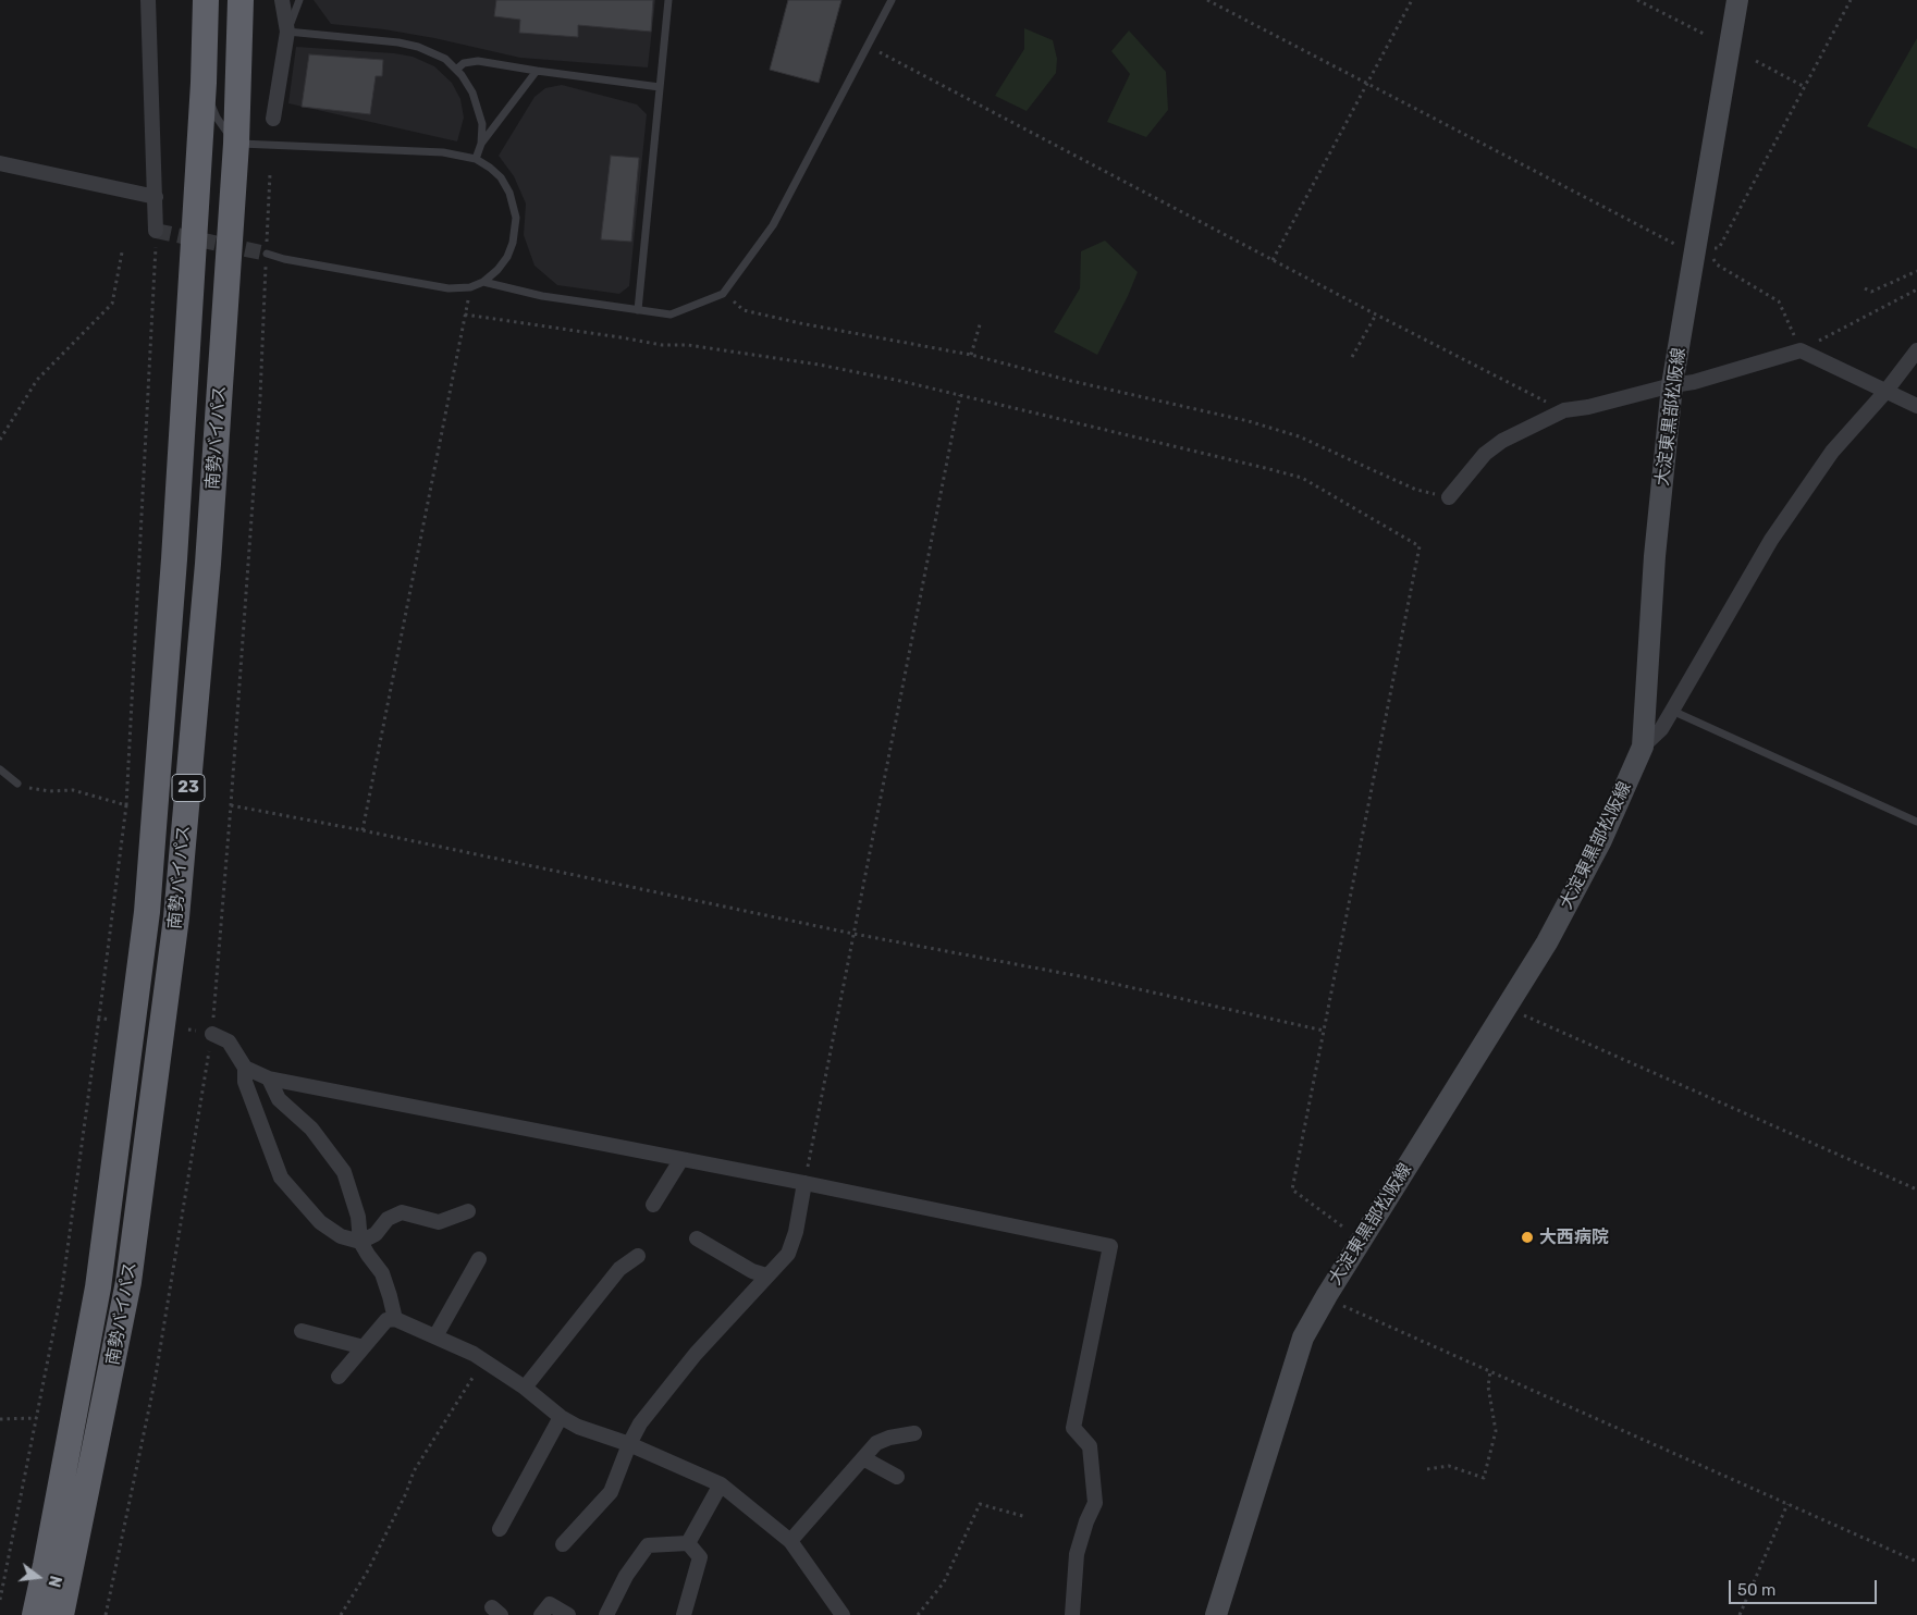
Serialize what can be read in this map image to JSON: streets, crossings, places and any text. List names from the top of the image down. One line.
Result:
{"streets":{"highway":["南勢バイパス","23"],"main road":["大淀東黒部松阪線"]},"places":["大西病院"],"scale_bar":"50 m","north":"right"}
